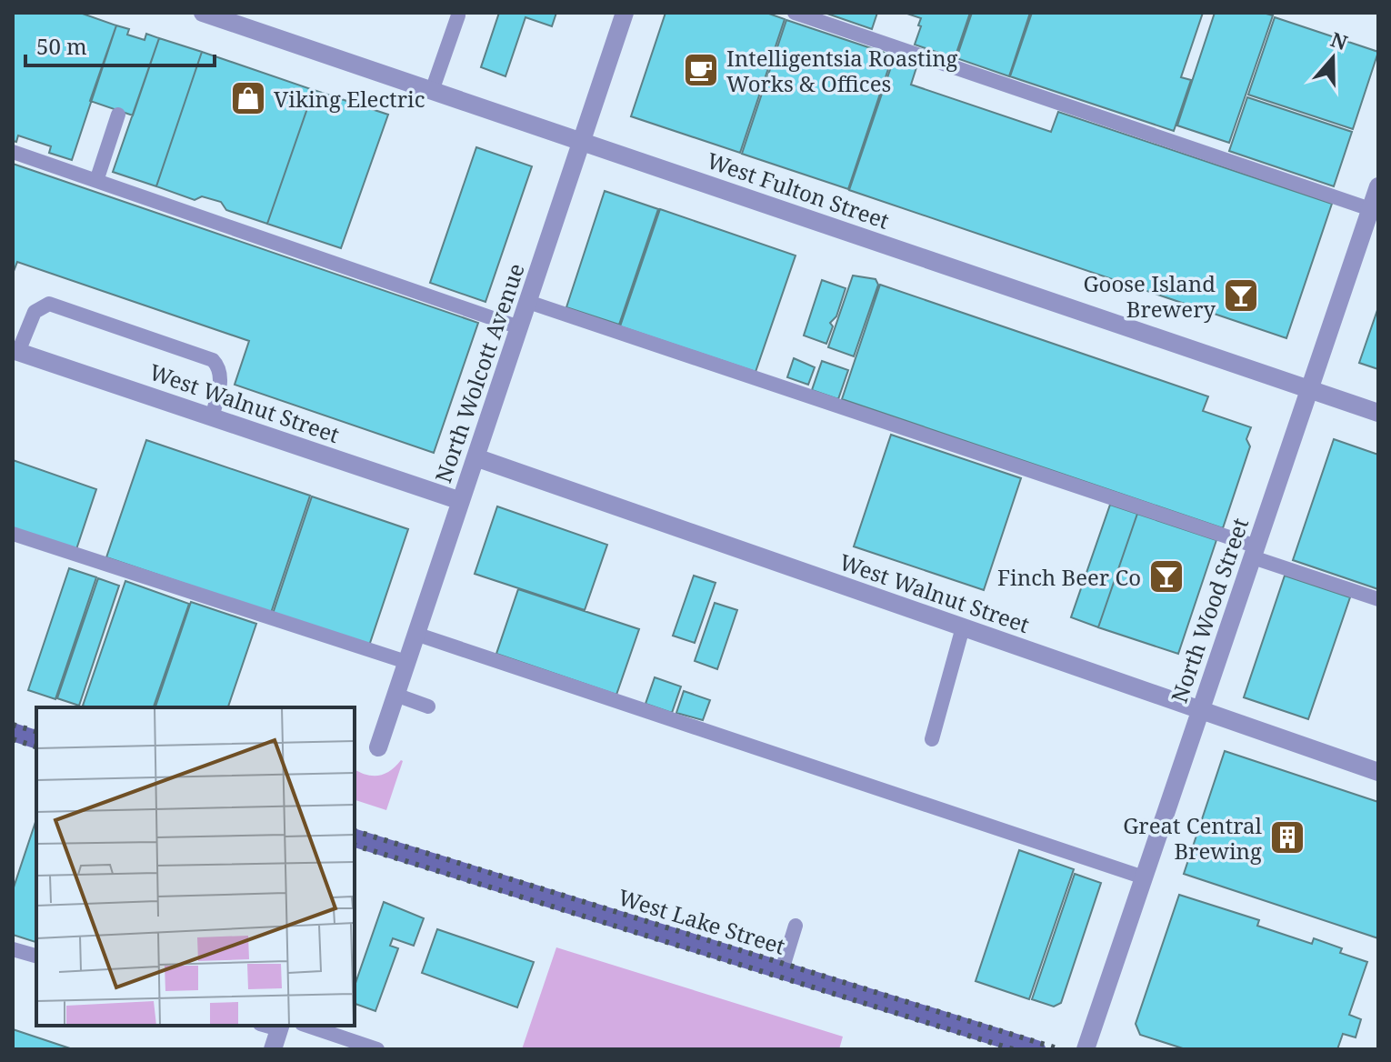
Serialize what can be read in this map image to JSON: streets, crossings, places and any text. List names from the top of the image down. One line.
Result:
{"streets":{"main road":["West Lake Street"],"street":["West Fulton Street","North Wolcott Avenue","West Walnut Street","North Wood Street"]},"crossings":[["West Fulton Street","North Wolcott Avenue"],["West Fulton Street","North Wood Street"],["North Wolcott Avenue","West Walnut Street"],["West Walnut Street","North Wood Street"]],"places":{"cafe":["Intelligentsia Roasting Works & Offices"],"shop":["Viking Electric"],"bar":["Goose Island Brewery","Finch Beer Co"],"building":["Great Central Brewing"]},"scale_bar":"50 m","north":"top"}
